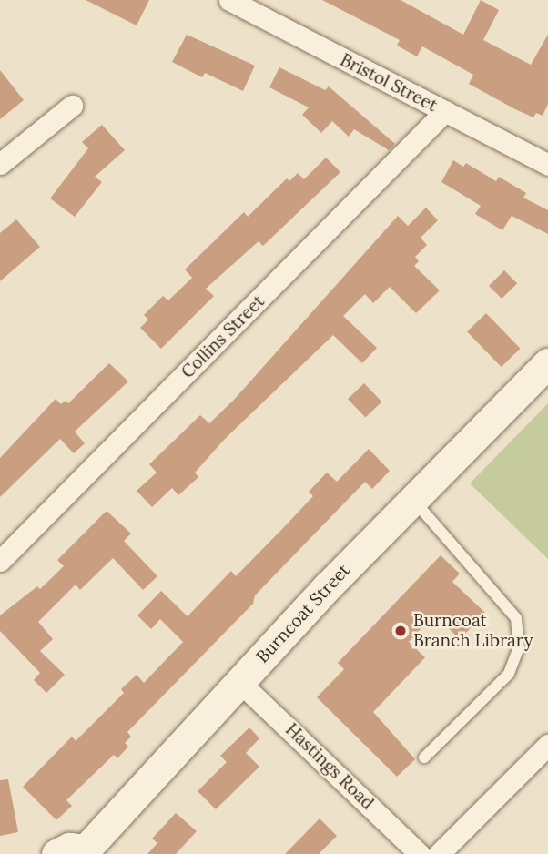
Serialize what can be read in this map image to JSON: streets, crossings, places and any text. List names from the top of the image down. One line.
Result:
{"streets":{"main road":["Burncoat Street"],"street":["Bristol Street","Collins Street","Hastings Road"]},"crossings":[["Bristol Street","Collins Street"],["Burncoat Street","Hastings Road"]],"places":["Burncoat Branch Library"]}
